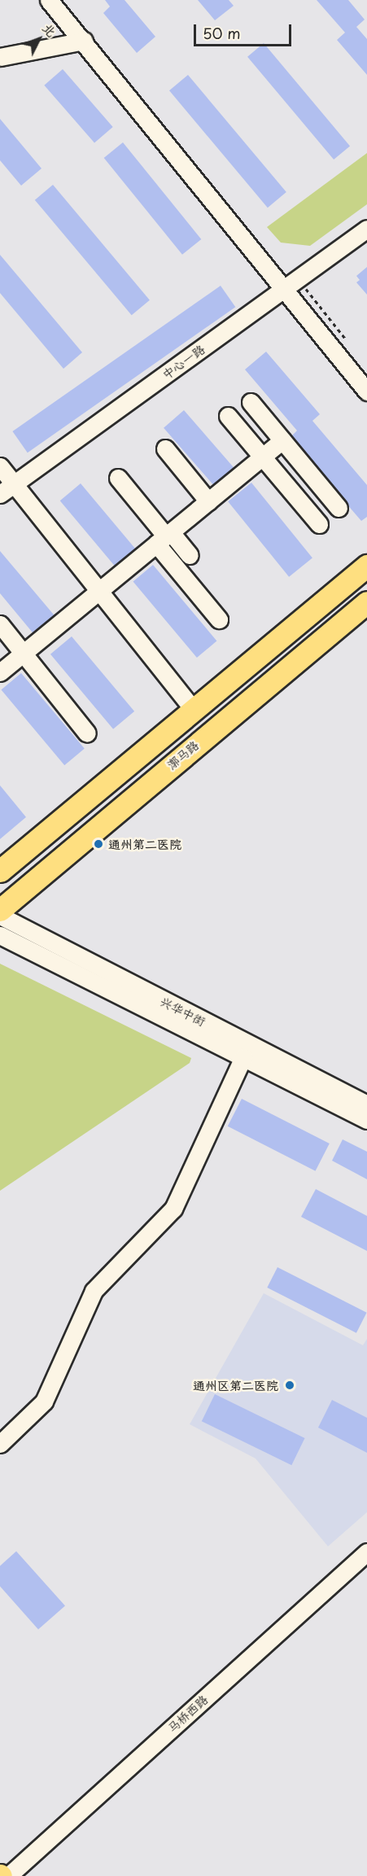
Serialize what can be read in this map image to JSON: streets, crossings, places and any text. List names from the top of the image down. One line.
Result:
{"streets":{"main road":["漷马路"],"street":["中心一路","兴华中街","马桥西路"]},"places":["通州第二医院","通州区第二医院"],"scale_bar":"50 m","north":"top right"}
